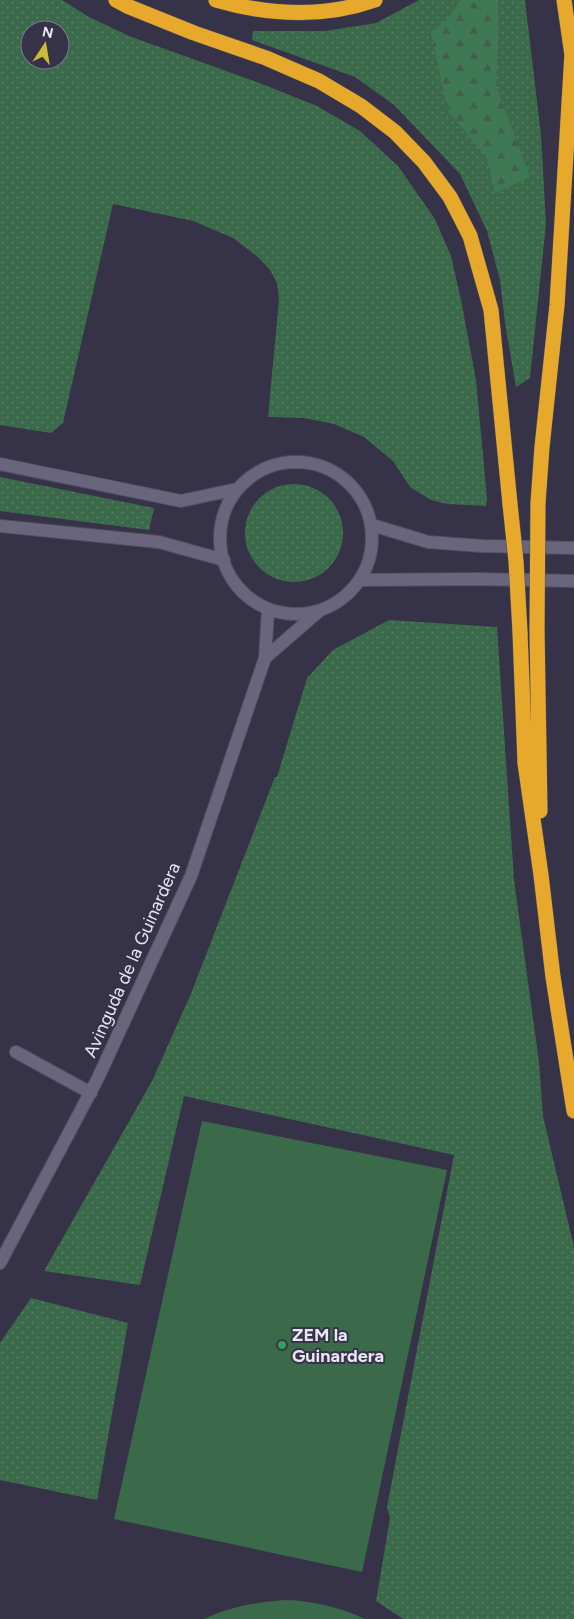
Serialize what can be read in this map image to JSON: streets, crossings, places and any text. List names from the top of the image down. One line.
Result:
{"streets":{"street":["Avinguda de la Guinardera"]},"places":["ZEM la Guinardera"],"north":"top"}
